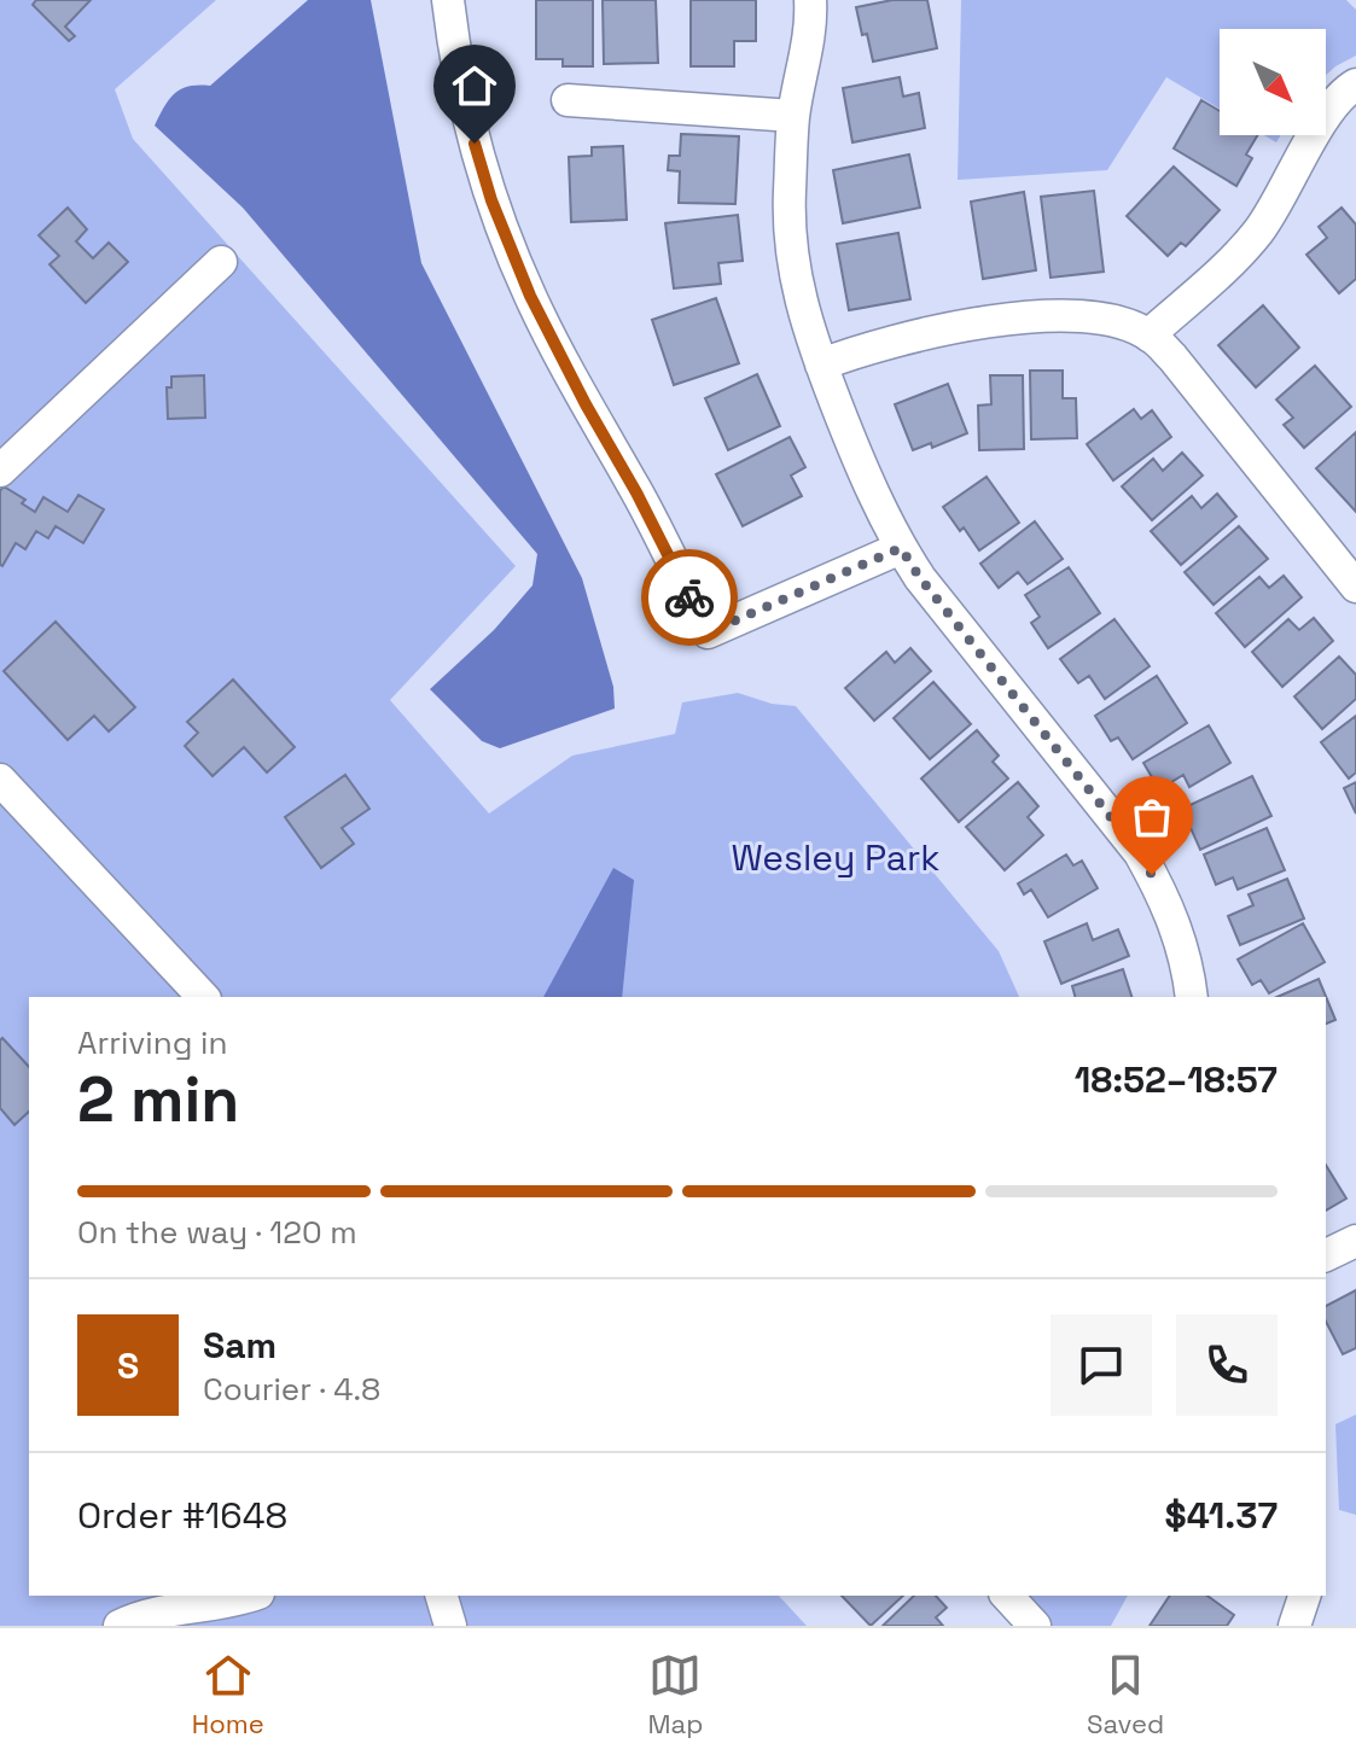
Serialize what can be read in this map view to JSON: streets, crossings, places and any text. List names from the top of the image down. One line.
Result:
{"parks":["Wesley Park"],"north":"bottom right","page":{"heading":["2 min","Arriving in","18:52–18:57"],"panel":["Sam","Courier · 4.8","Order #1648","$41.37"],"bar":"On the way · 120 m","round":"S","tabs":["Home","Map","Saved"]}}
